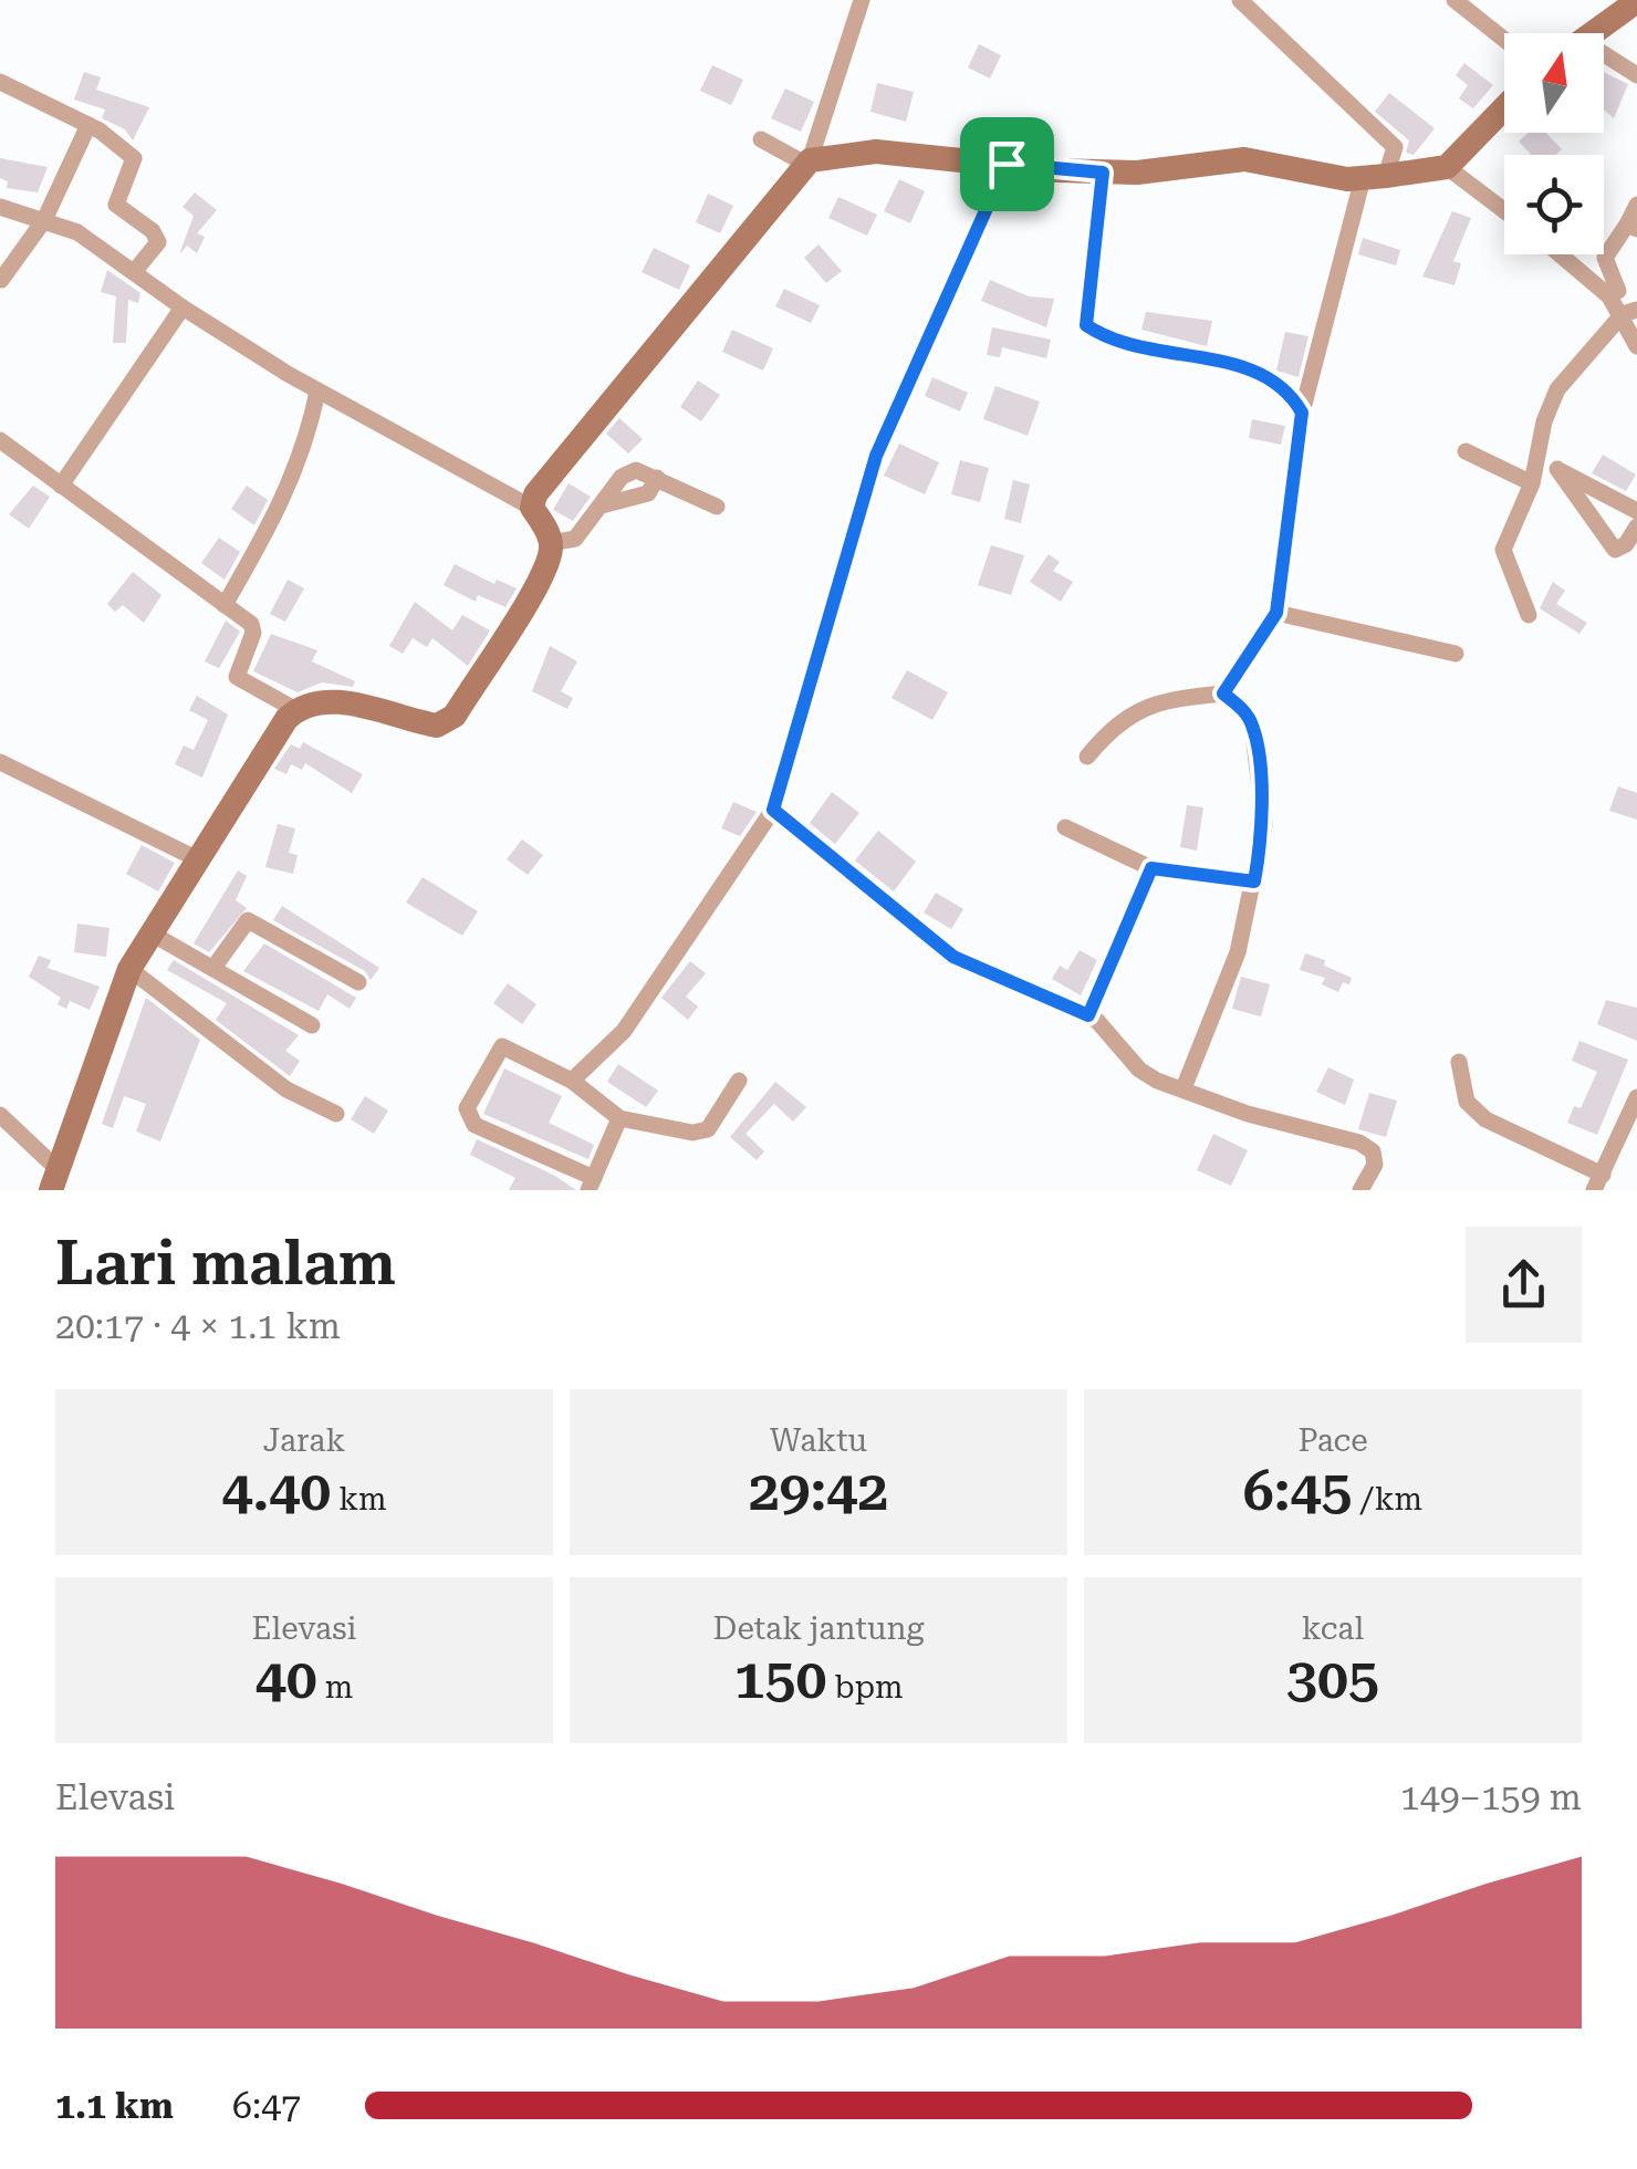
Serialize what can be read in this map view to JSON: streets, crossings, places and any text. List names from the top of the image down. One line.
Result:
{"north":"top","page":{"heading":["Lari malam","20:17 · 4 × 1.1 km"],"stats":[["Jarak","4.40 km"],["Waktu","29:42"],["Pace","6:45 /km"],["Elevasi","40 m"],["Detak jantung","150 bpm"],["kcal","305"]],"chart":["Elevasi","149–159 m"],"list":[{"name":"1.1 km","note":"6:47"}]}}
